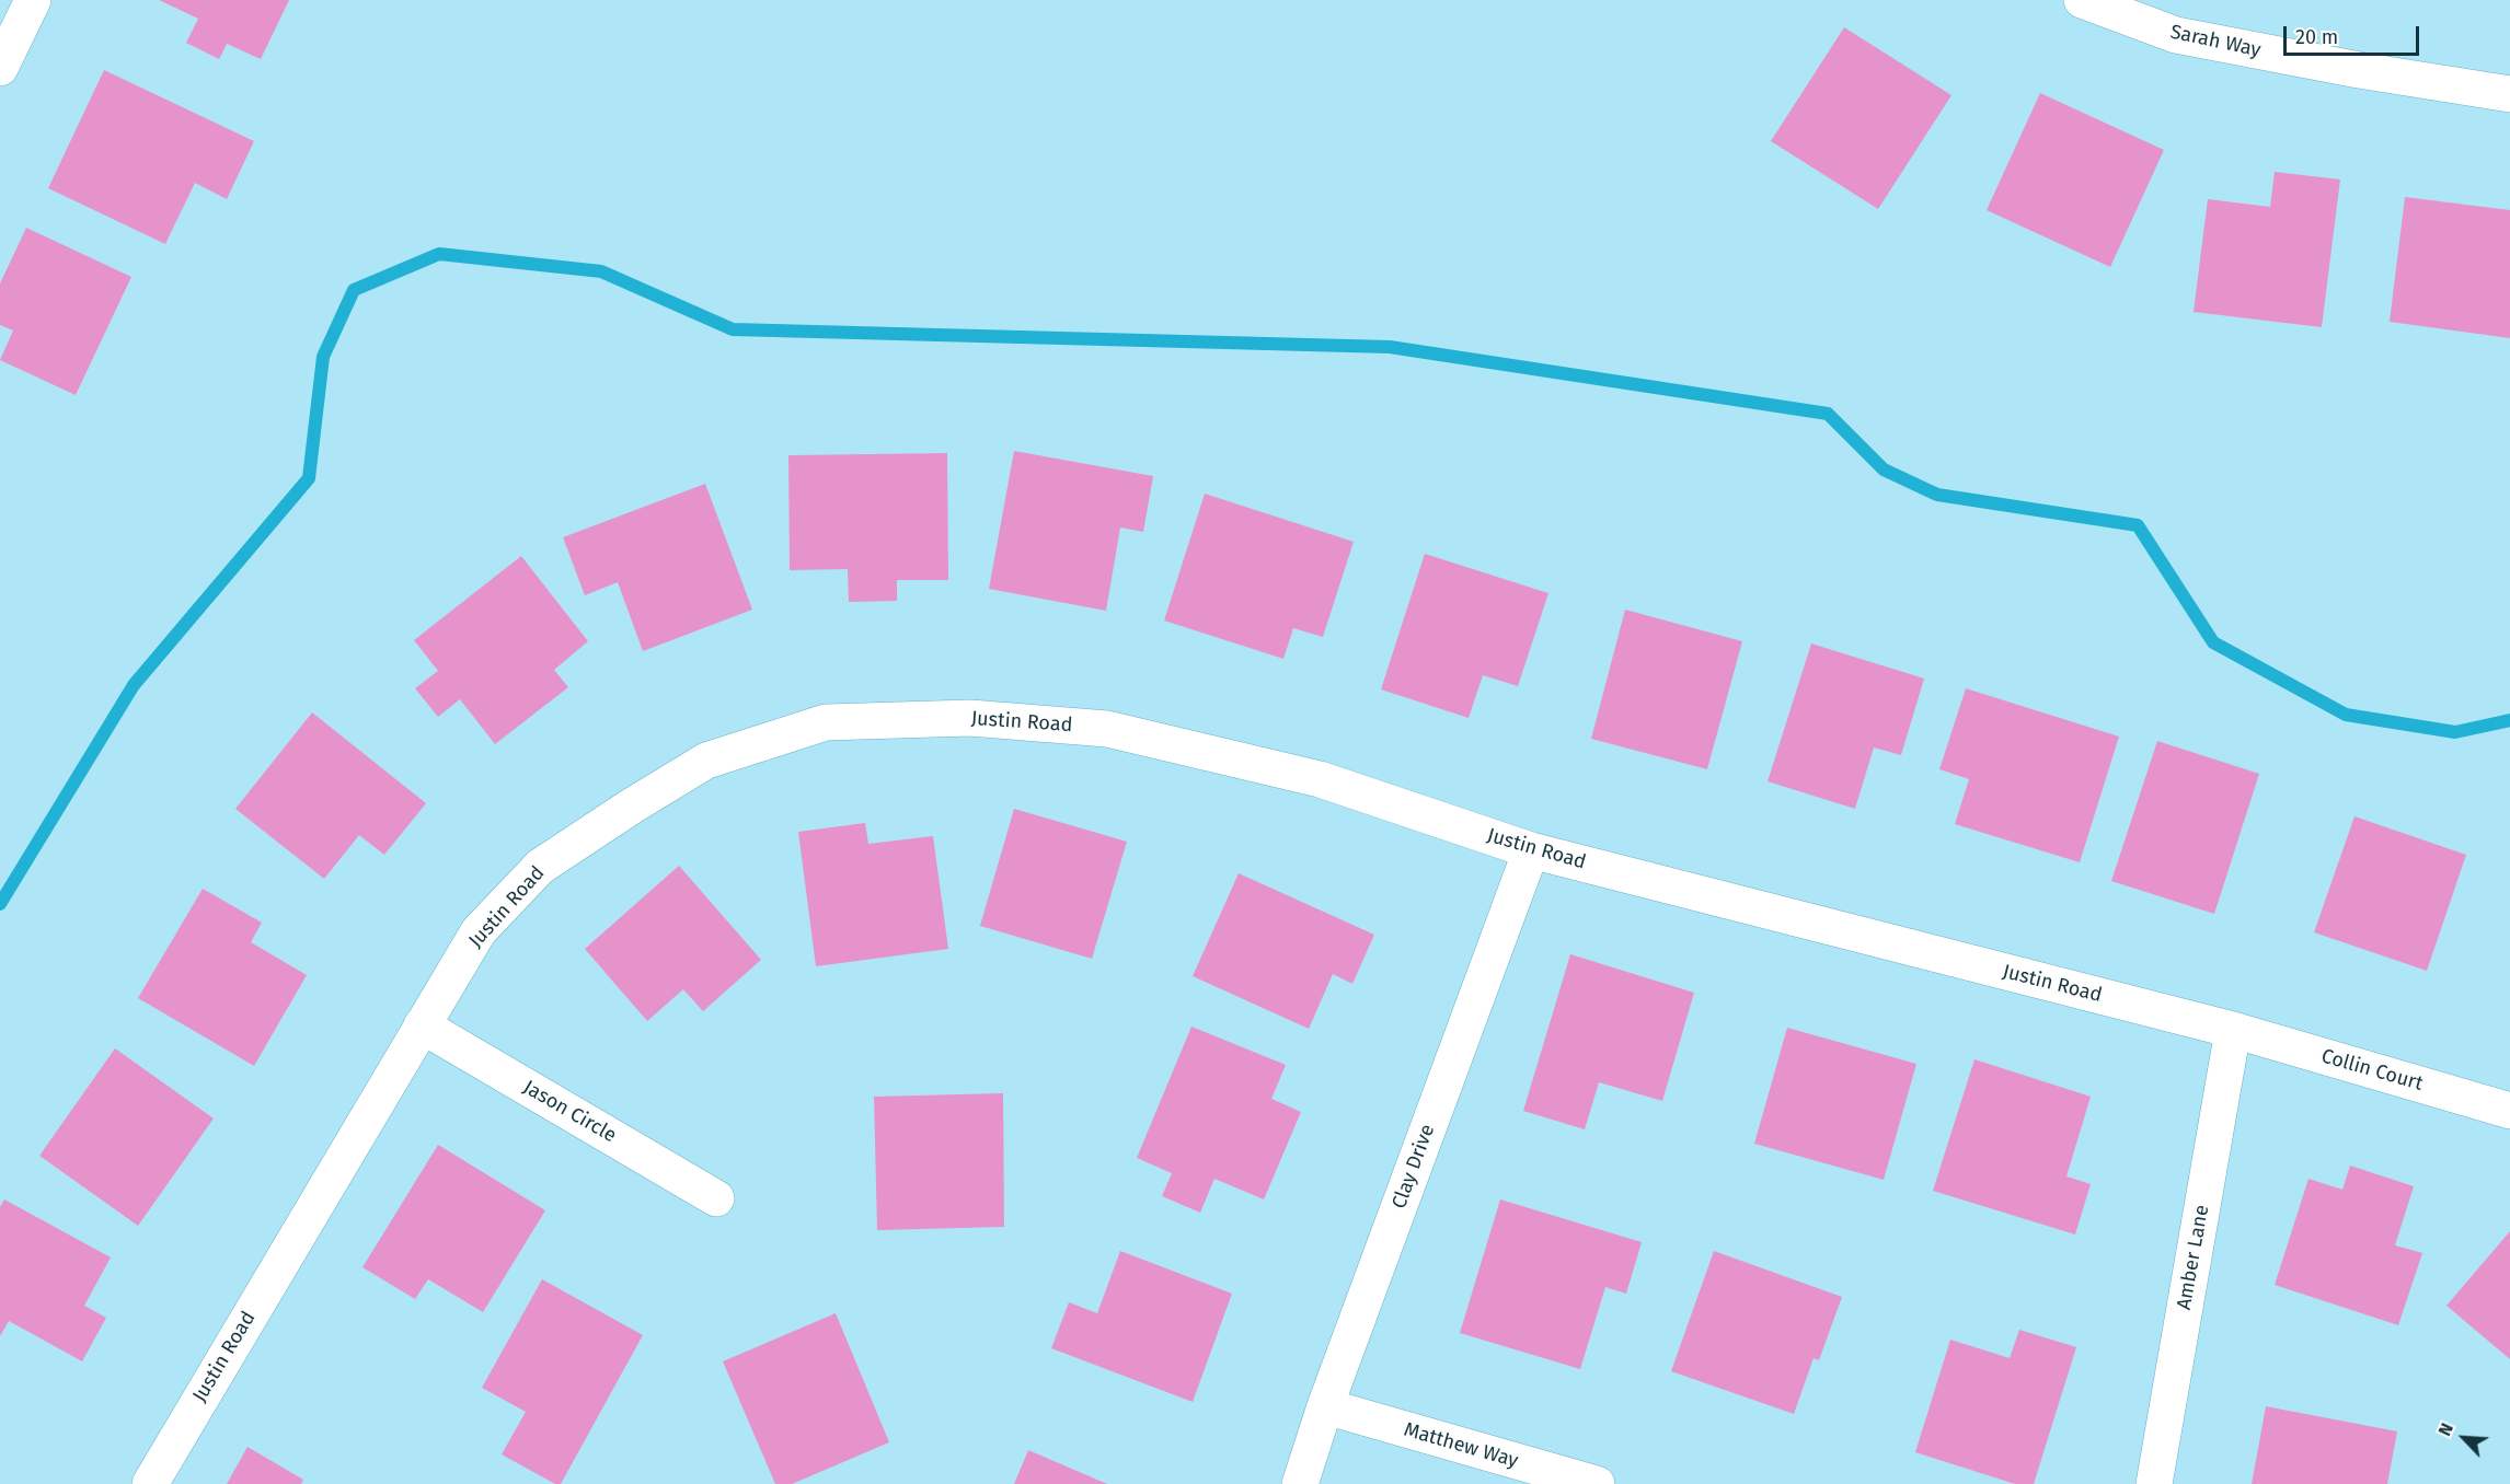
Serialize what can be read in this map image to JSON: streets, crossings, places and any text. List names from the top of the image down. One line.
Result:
{"streets":{"street":["Sarah Way","Justin Road","Collin Court","Jason Circle","Clay Drive","Amber Lane","Matthew Way"]},"crossings":[["Justin Road","Collin Court"],["Justin Road","Jason Circle"],["Justin Road","Clay Drive"],["Justin Road","Amber Lane"],["Collin Court","Amber Lane"],["Clay Drive","Matthew Way"]],"scale_bar":"20 m","north":"top left"}
